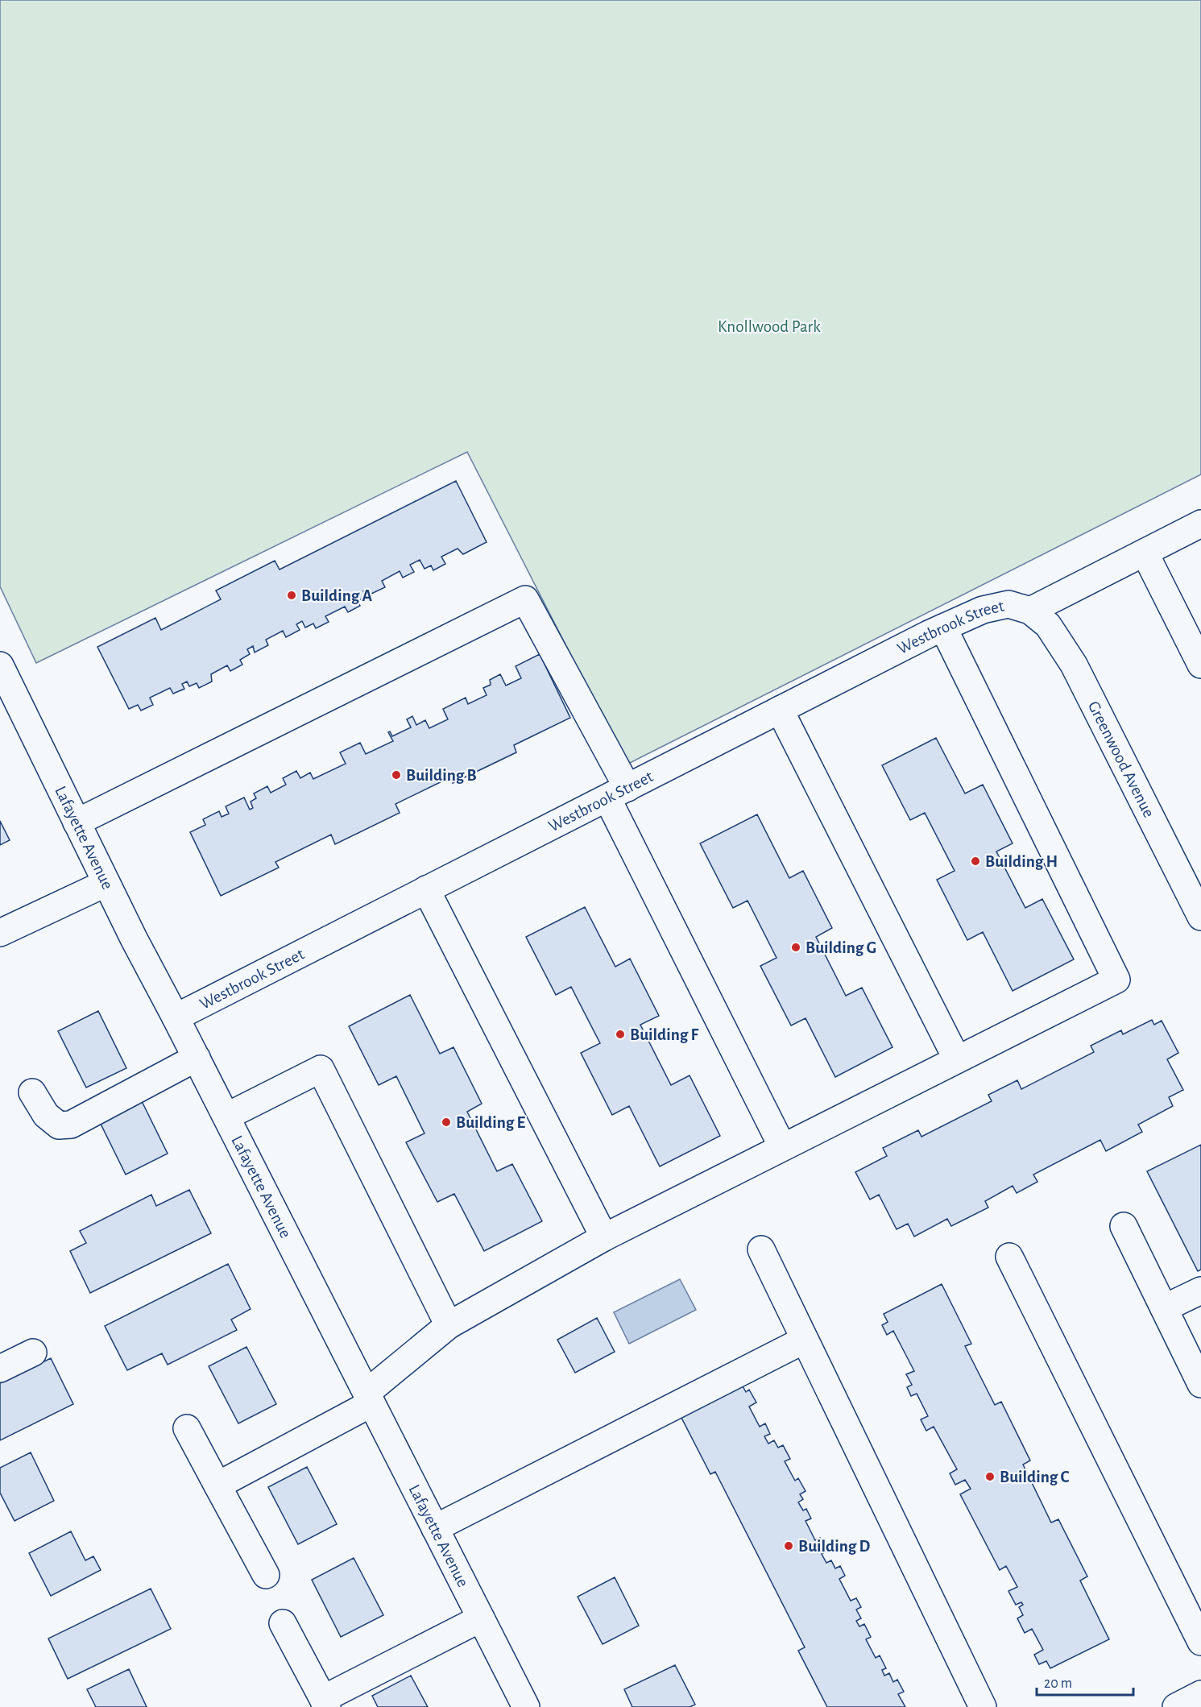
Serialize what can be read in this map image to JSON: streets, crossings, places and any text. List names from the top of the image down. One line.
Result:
{"streets":{"street":["Westbrook Street","Greenwood Avenue","Lafayette Avenue"]},"crossings":[["Westbrook Street","Greenwood Avenue"],["Westbrook Street","Lafayette Avenue"]],"parks":["Knollwood Park"],"places":["Building A","Building B","Building H","Building G","Building F","Building E","Building C","Building D"],"scale_bar":"20 m"}
